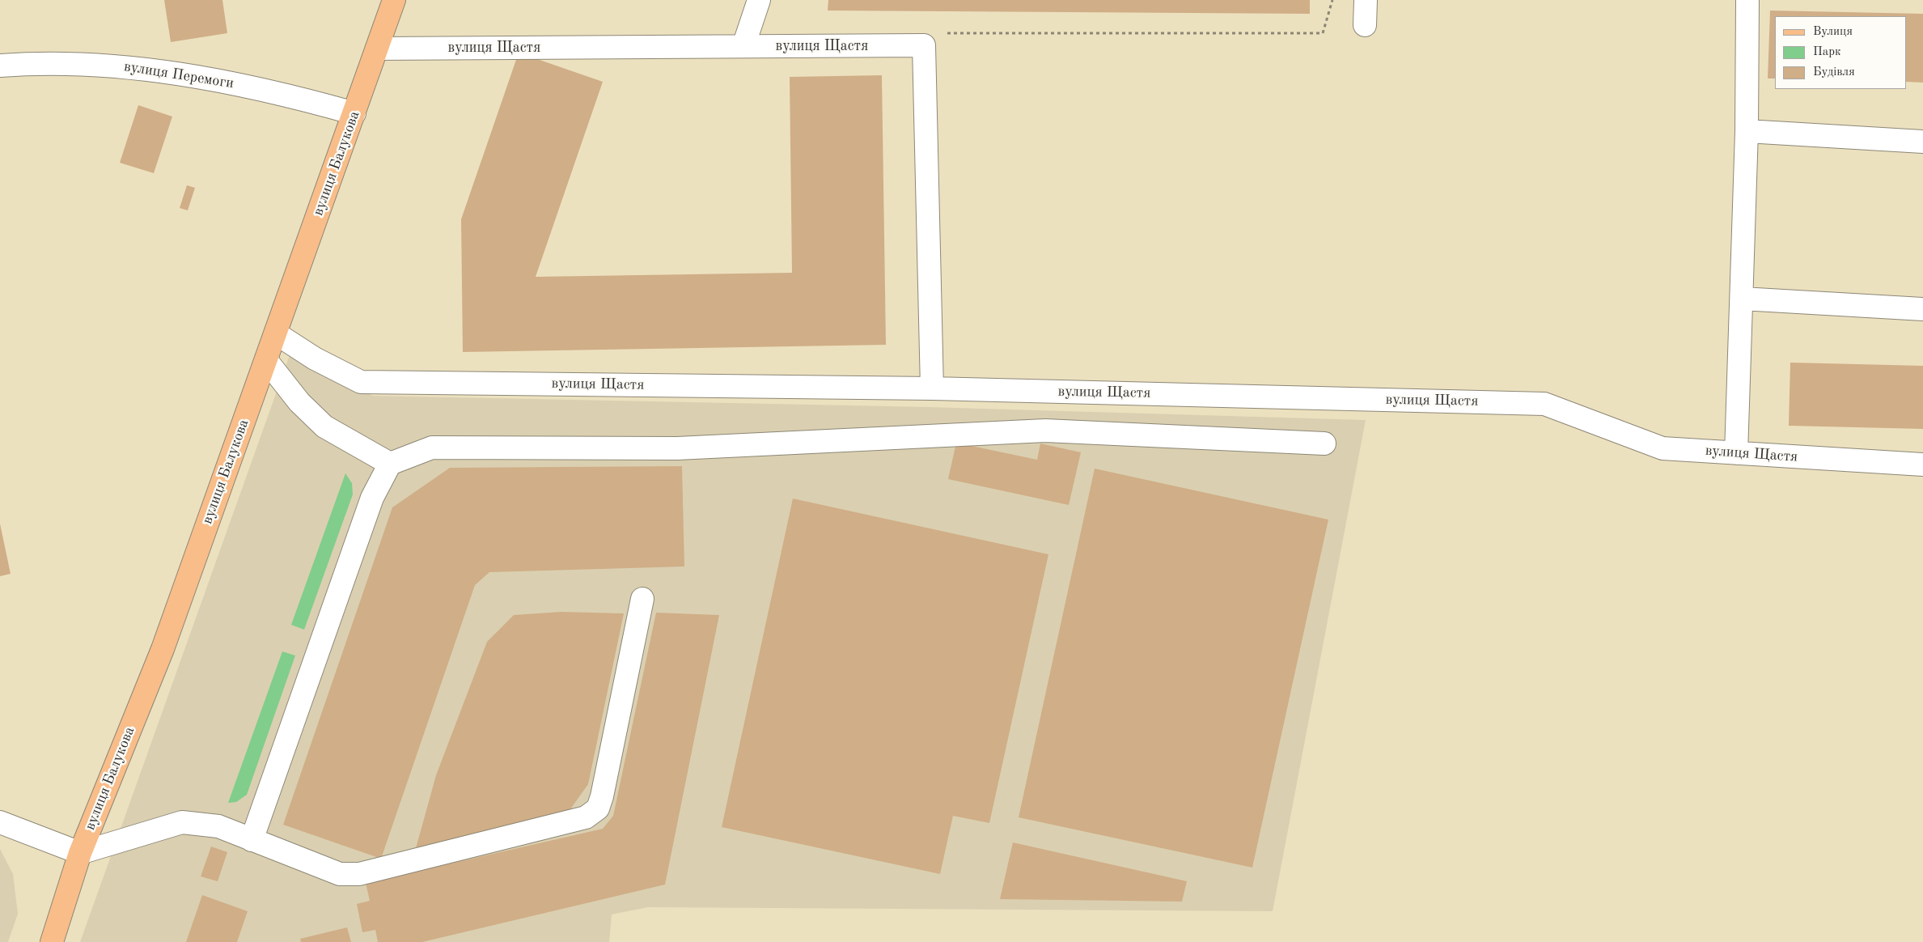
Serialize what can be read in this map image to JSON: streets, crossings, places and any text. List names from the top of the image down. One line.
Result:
{"streets":{"main road":["вулиця Балукова"],"street":["вулиця Щастя","вулиця Перемоги"]},"crossings":[["вулиця Щастя","вулиця Балукова"],["вулиця Перемоги","вулиця Балукова"]],"legend":["Вулиця","Парк","Будівля"]}
